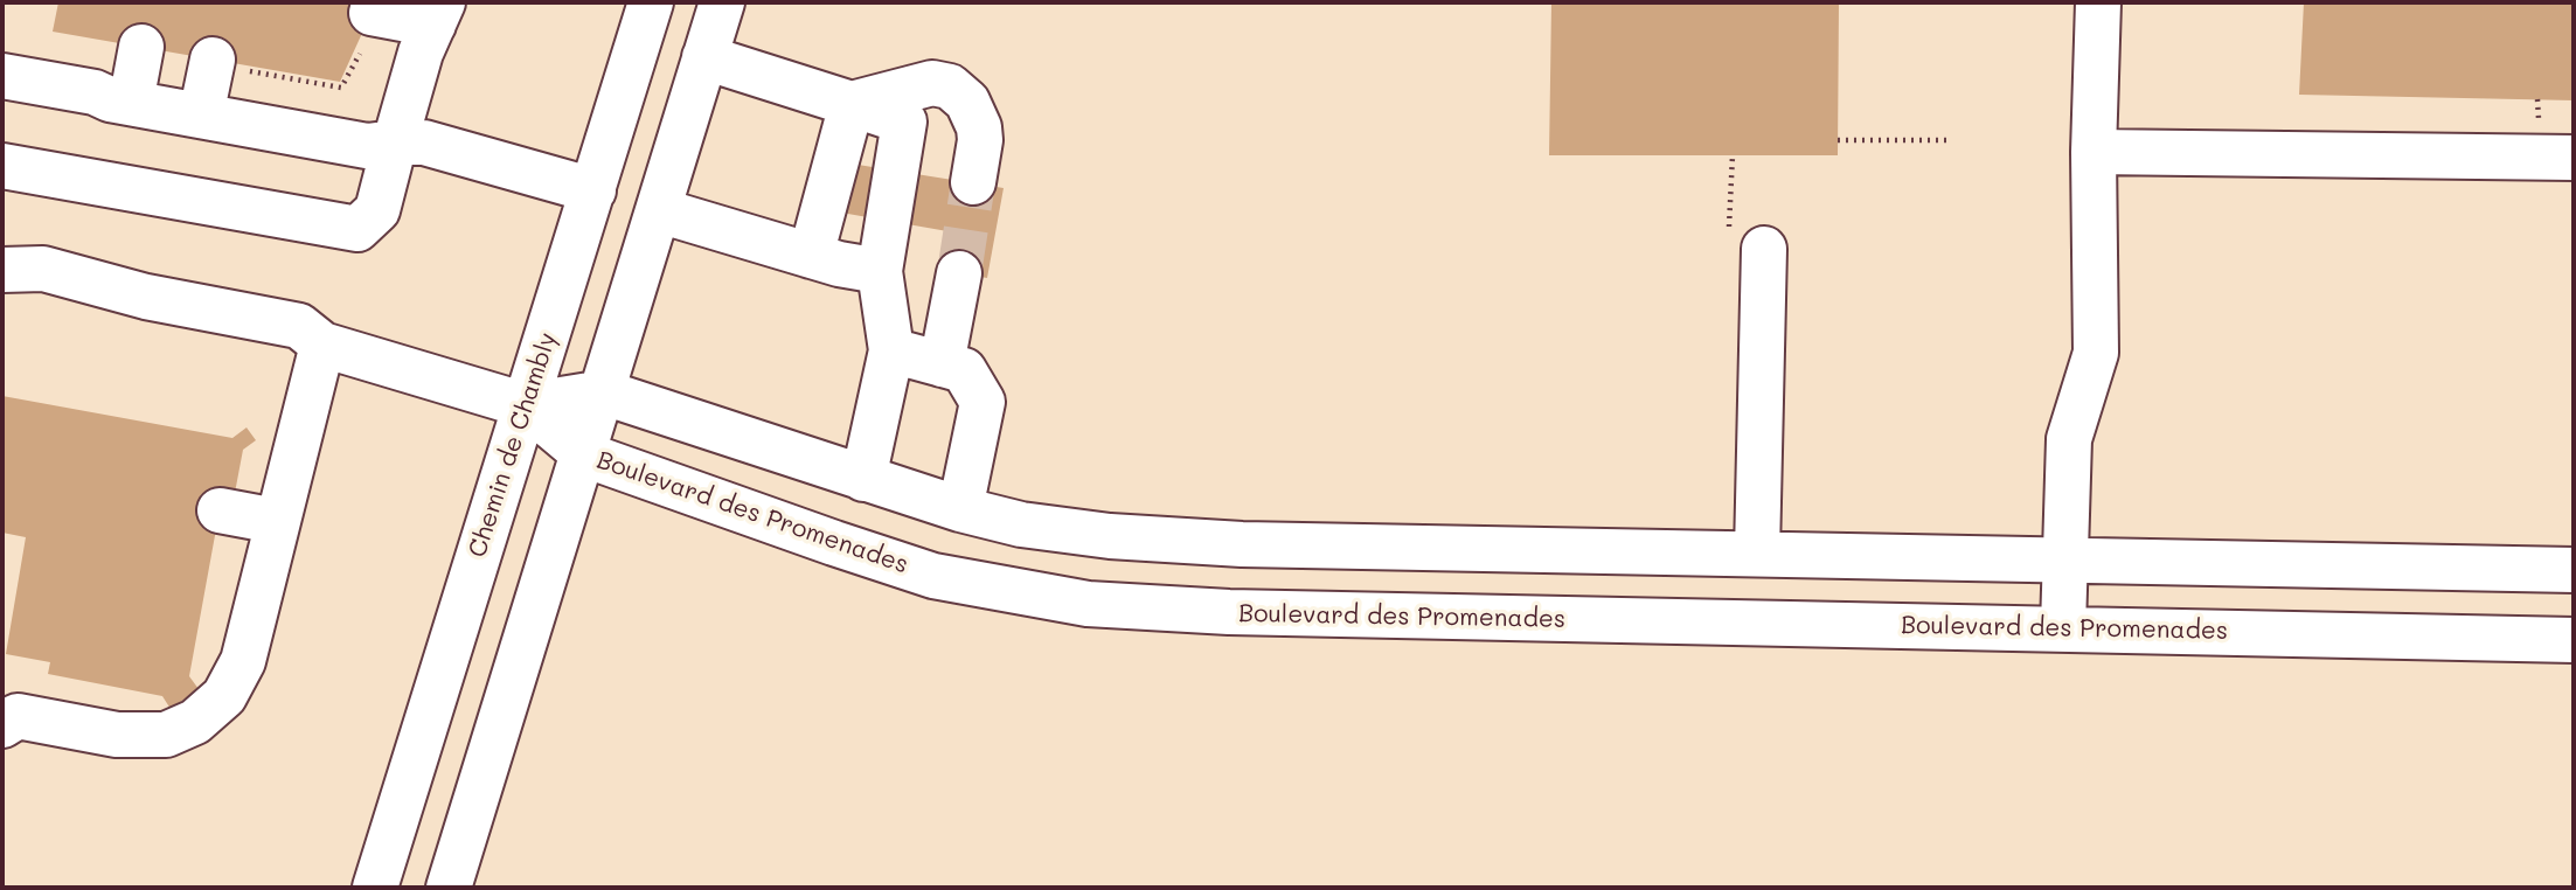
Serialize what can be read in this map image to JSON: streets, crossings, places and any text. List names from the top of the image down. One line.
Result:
{"streets":{"street":["Chemin de Chambly","Boulevard des Promenades"]},"crossings":[["Chemin de Chambly","Boulevard des Promenades"]]}
